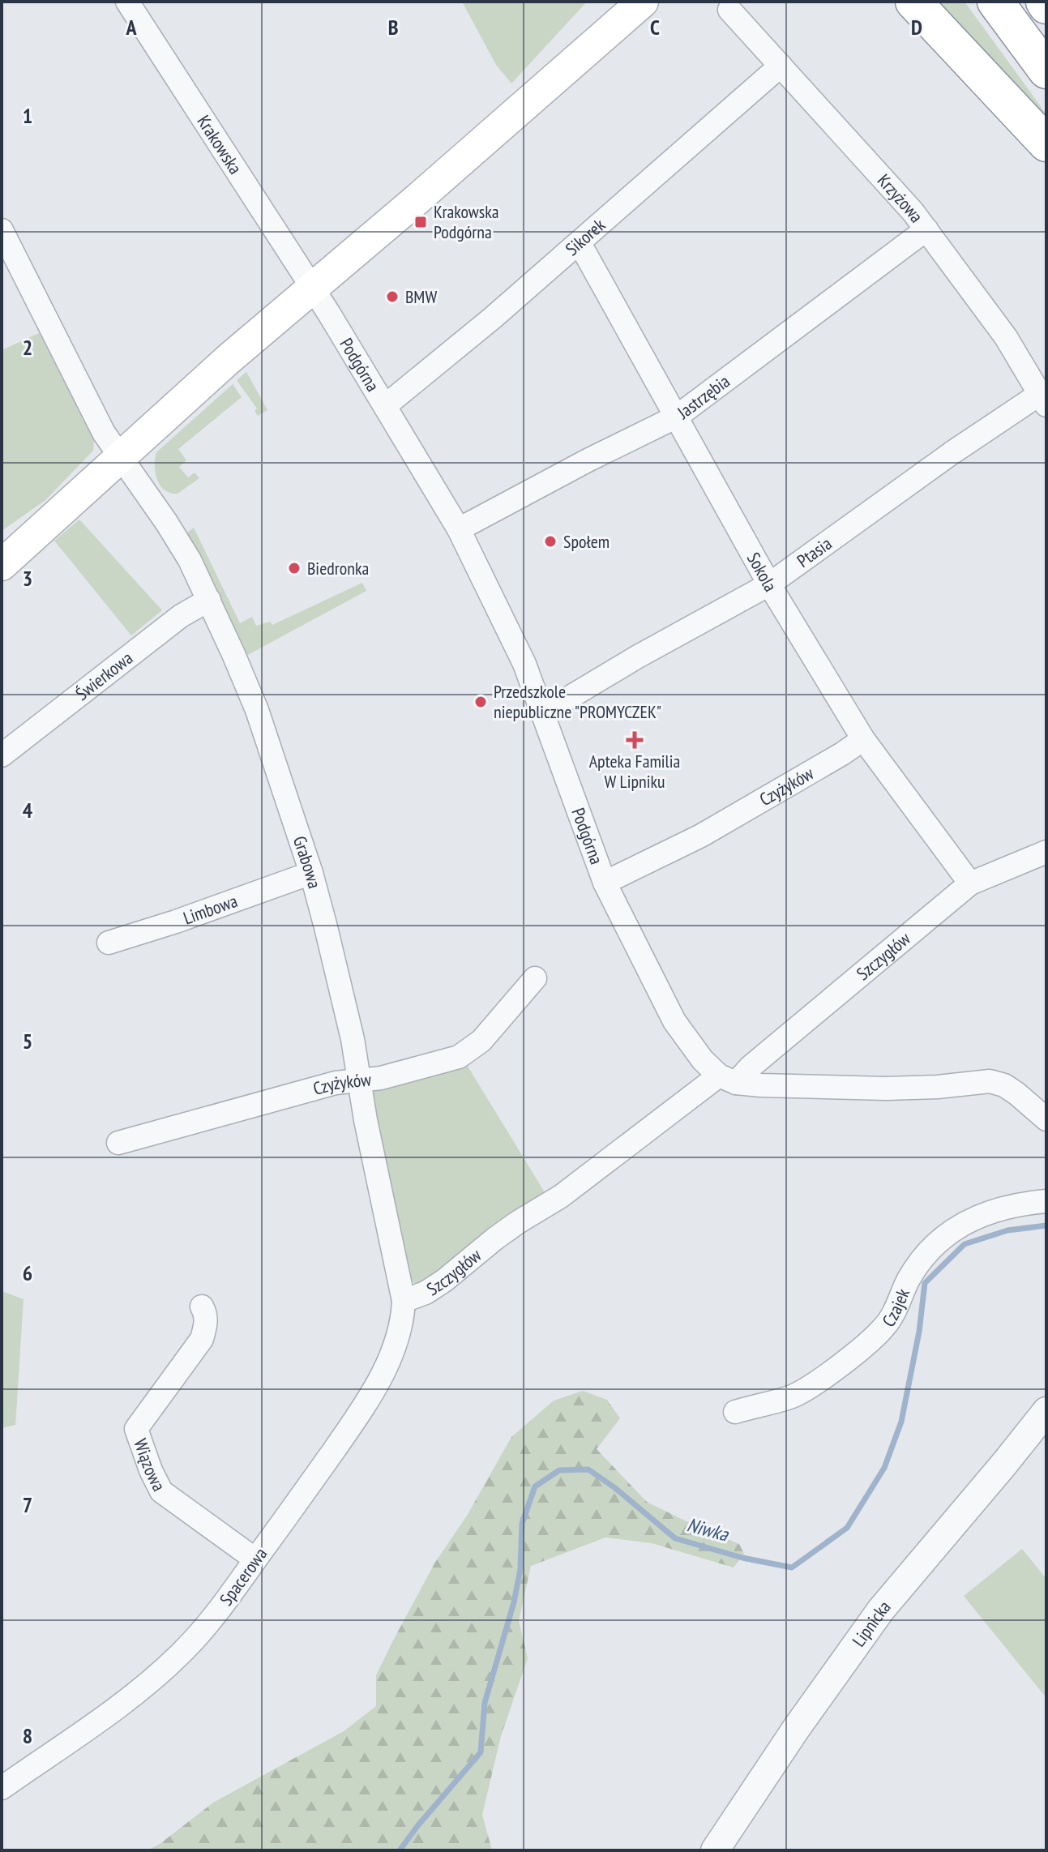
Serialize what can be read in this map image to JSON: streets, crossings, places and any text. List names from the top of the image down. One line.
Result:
{"streets":{"street":["Krakowska","Krzyżowa","Sikorek","Podgórna","Jastrzębia","Ptasia","Sokola","Świerkowa","Czyżyków","Grabowa","Limbowa","Szczygłów","Czajek","Wiązowa","Spacerowa","Lipnicka"]},"crossings":[["Krakowska","Podgórna"],["Krzyżowa","Sikorek"],["Krzyżowa","Jastrzębia"],["Krzyżowa","Ptasia"],["Sikorek","Podgórna"],["Sikorek","Sokola"],["Podgórna","Jastrzębia"],["Podgórna","Ptasia"],["Podgórna","Czyżyków"],["Podgórna","Szczygłów"],["Jastrzębia","Sokola"],["Ptasia","Sokola"],["Sokola","Czyżyków"],["Sokola","Szczygłów"],["Świerkowa","Grabowa"],["Czyżyków","Grabowa"],["Grabowa","Limbowa"],["Grabowa","Szczygłów"],["Grabowa","Spacerowa"],["Szczygłów","Spacerowa"],["Wiązowa","Spacerowa"]],"water":["Niwka"],"places":{"transit":["Krakowska Podgórna"],"other":["BMW","Społem","Biedronka","Przedszkole niepubliczne \"PROMYCZEK\""],"health":["Apteka Familia W Lipniku"]},"grid":{"columns":["A","B","C","D"],"rows":["1","2","3","4","5","6","7","8"]}}
